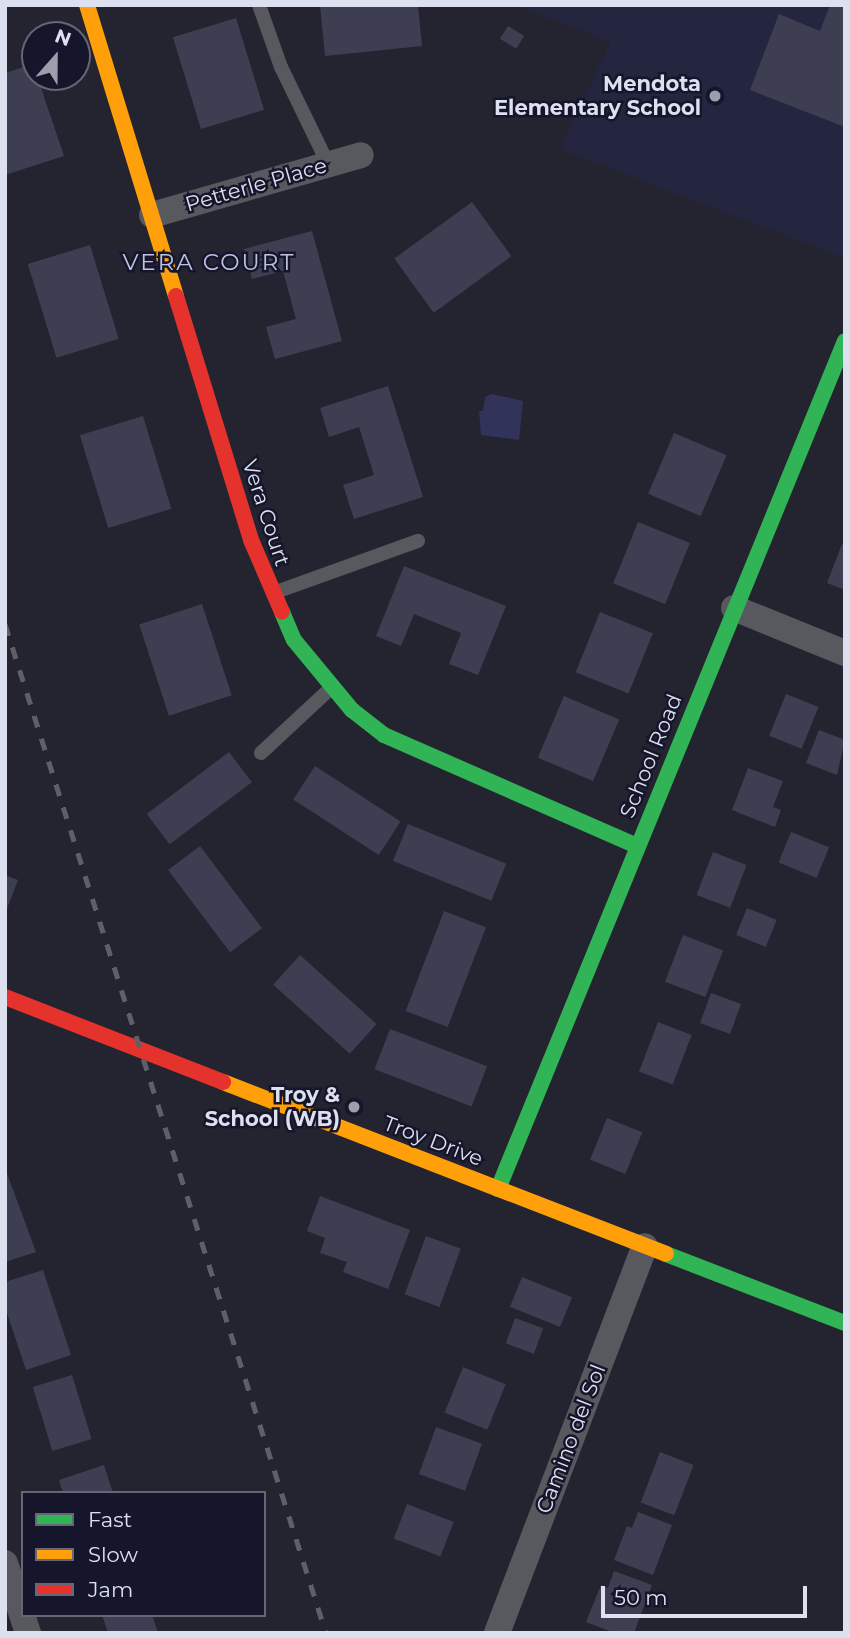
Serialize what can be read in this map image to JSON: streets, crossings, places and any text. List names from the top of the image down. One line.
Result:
{"streets":{"street":["Petterle Place","Vera Court","School Road","Troy Drive","Camino del Sol"]},"crossings":[["Petterle Place","Vera Court"],["Vera Court","School Road"],["School Road","Troy Drive"],["Troy Drive","Camino del Sol"]],"districts":["VERA COURT"],"places":["Mendota Elementary School","Troy & School (WB)"],"legend":["Fast","Slow","Jam"],"scale_bar":"50 m","north":"top"}
